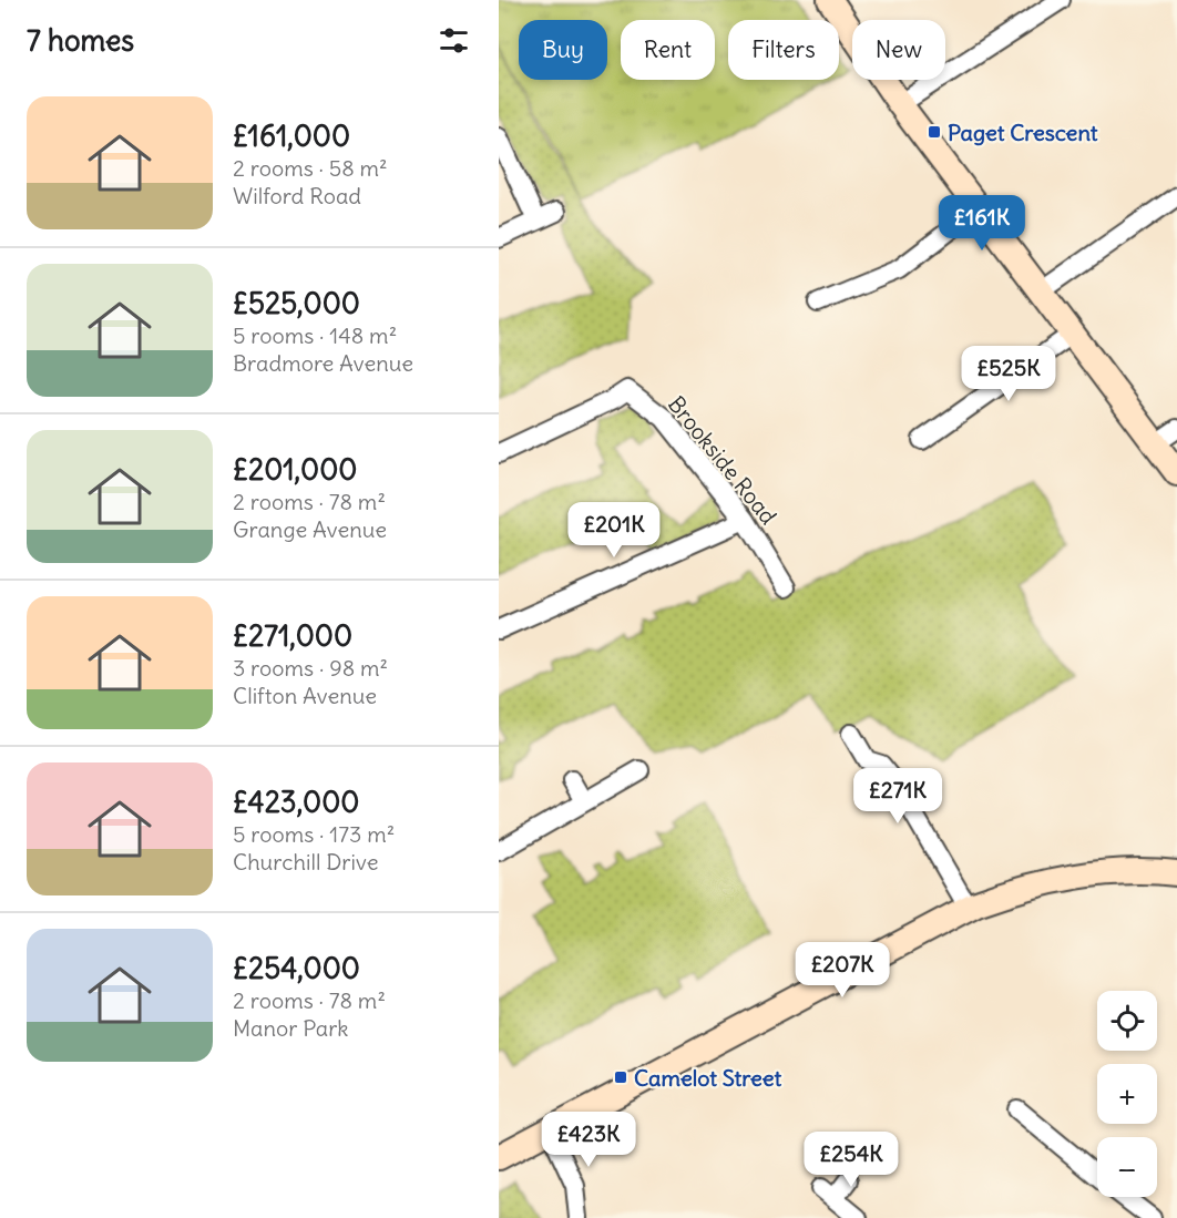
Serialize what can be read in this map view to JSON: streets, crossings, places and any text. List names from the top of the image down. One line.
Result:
{"streets":{"street":["Brookside Road"]},"places":{"transit":["Paget Crescent","Camelot Street"]},"page":{"heading":"7 homes","chip":["Buy","Rent","Filters","New"],"list":[{"name":"£161,000","note":"2 rooms · 58 m² · Wilford Road"},{"name":"£525,000","note":"5 rooms · 148 m² · Bradmore Avenue"},{"name":"£201,000","note":"2 rooms · 78 m² · Grange Avenue"},{"name":"£271,000","note":"3 rooms · 98 m² · Clifton Avenue"},{"name":"£423,000","note":"5 rooms · 173 m² · Churchill Drive"},{"name":"£254,000","note":"2 rooms · 78 m² · Manor Park"}],"price":["£161K","£525K","£201K","£271K","£207K","£423K","£254K"],"map_buttons":["+","−"]}}
